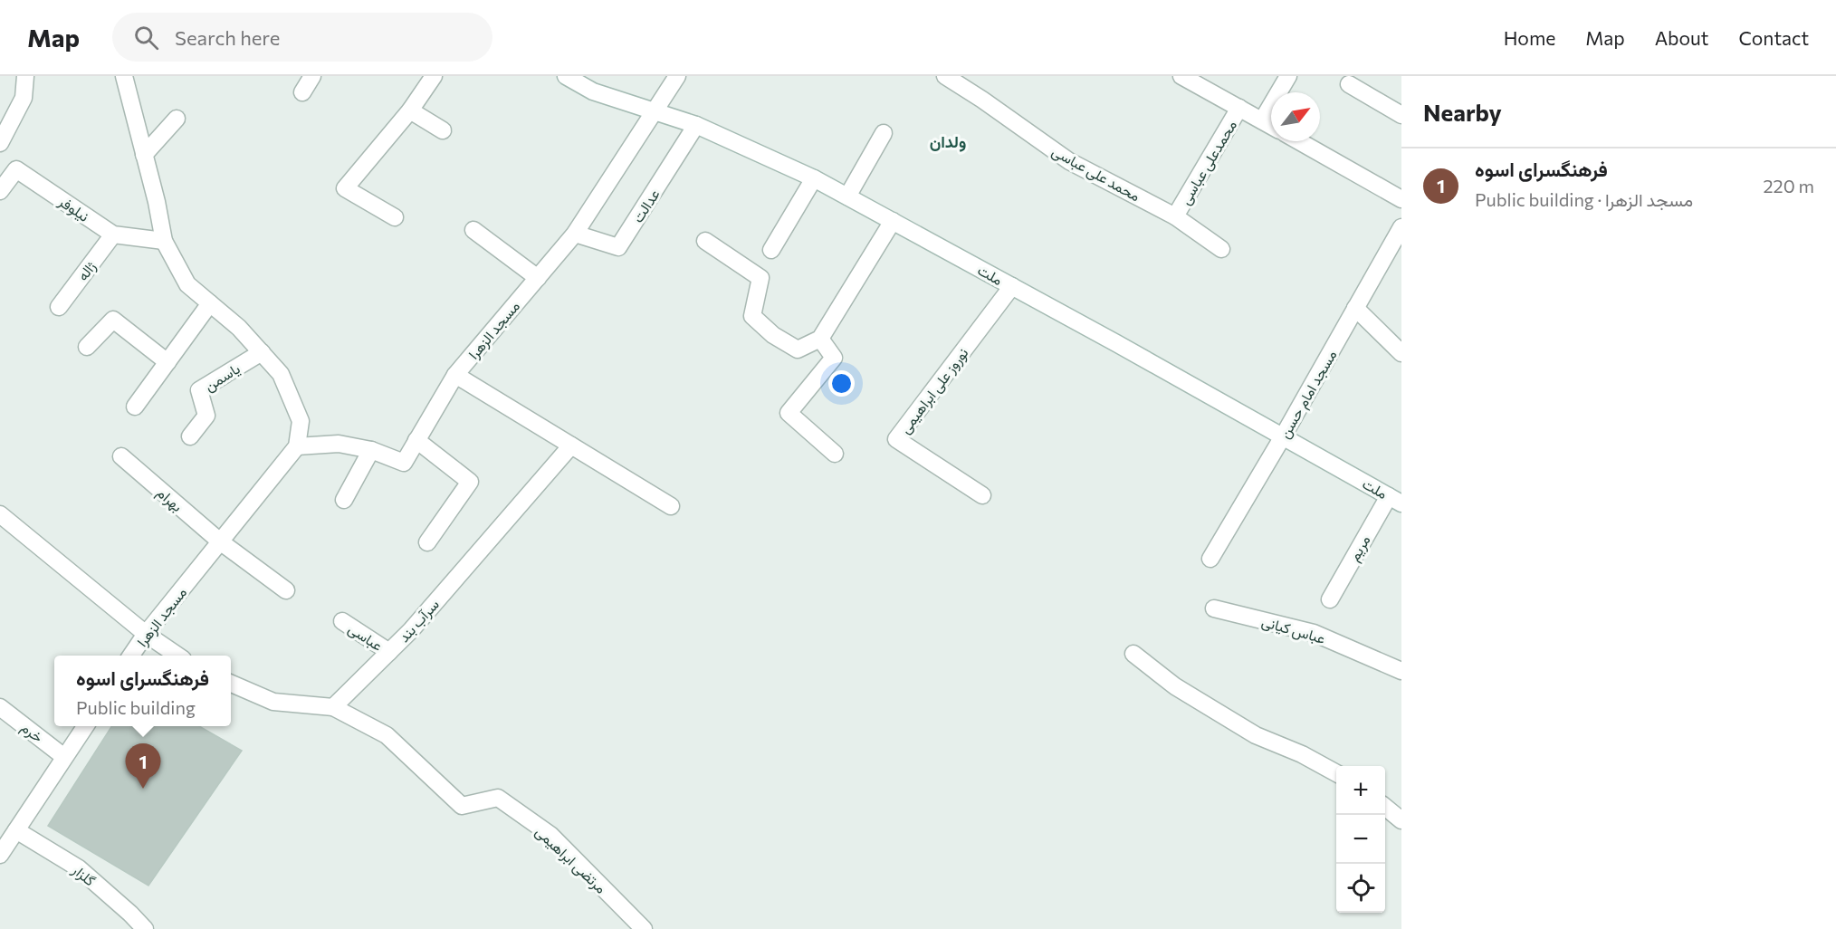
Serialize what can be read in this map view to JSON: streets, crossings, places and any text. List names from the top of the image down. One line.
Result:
{"streets":{"street":["محمدعلی عباسی","محمد علی عباسی","عدالت","نیلوفر","ژاله","ملت","مسجد الزهرا","یاسمن","نوروز علی ابراهیمی","مسجد امام حسن","بهرام","مریم","سرآب بند","عباس کیانی","عباسی","خرم","مرتضی ابراهیمی","گلزار"]},"crossings":[["محمدعلی عباسی","محمد علی عباسی"],["عدالت","ملت"],["عدالت","مسجد الزهرا"],["نیلوفر","ژاله"],["ملت","مسجد الزهرا"],["ملت","نوروز علی ابراهیمی"],["ملت","مسجد امام حسن"],["ملت","مریم"],["مسجد الزهرا","بهرام"],["سرآب بند","عباسی"],["سرآب بند","مرتضی ابراهیمی"]],"districts":["ولدان"],"north":"top right","page":{"header":"Map","search":"Search here","nav":["Home","Map","About","Contact"],"heading":"Nearby","list":[{"mark":"1","name":"فرهنگسرای اسوه","note":"Public building · مسجد الزهرا","value":"220 m"}],"popup":["فرهنگسرای اسوه","Public building"],"pins":"1","map_buttons":["+","−"]}}
